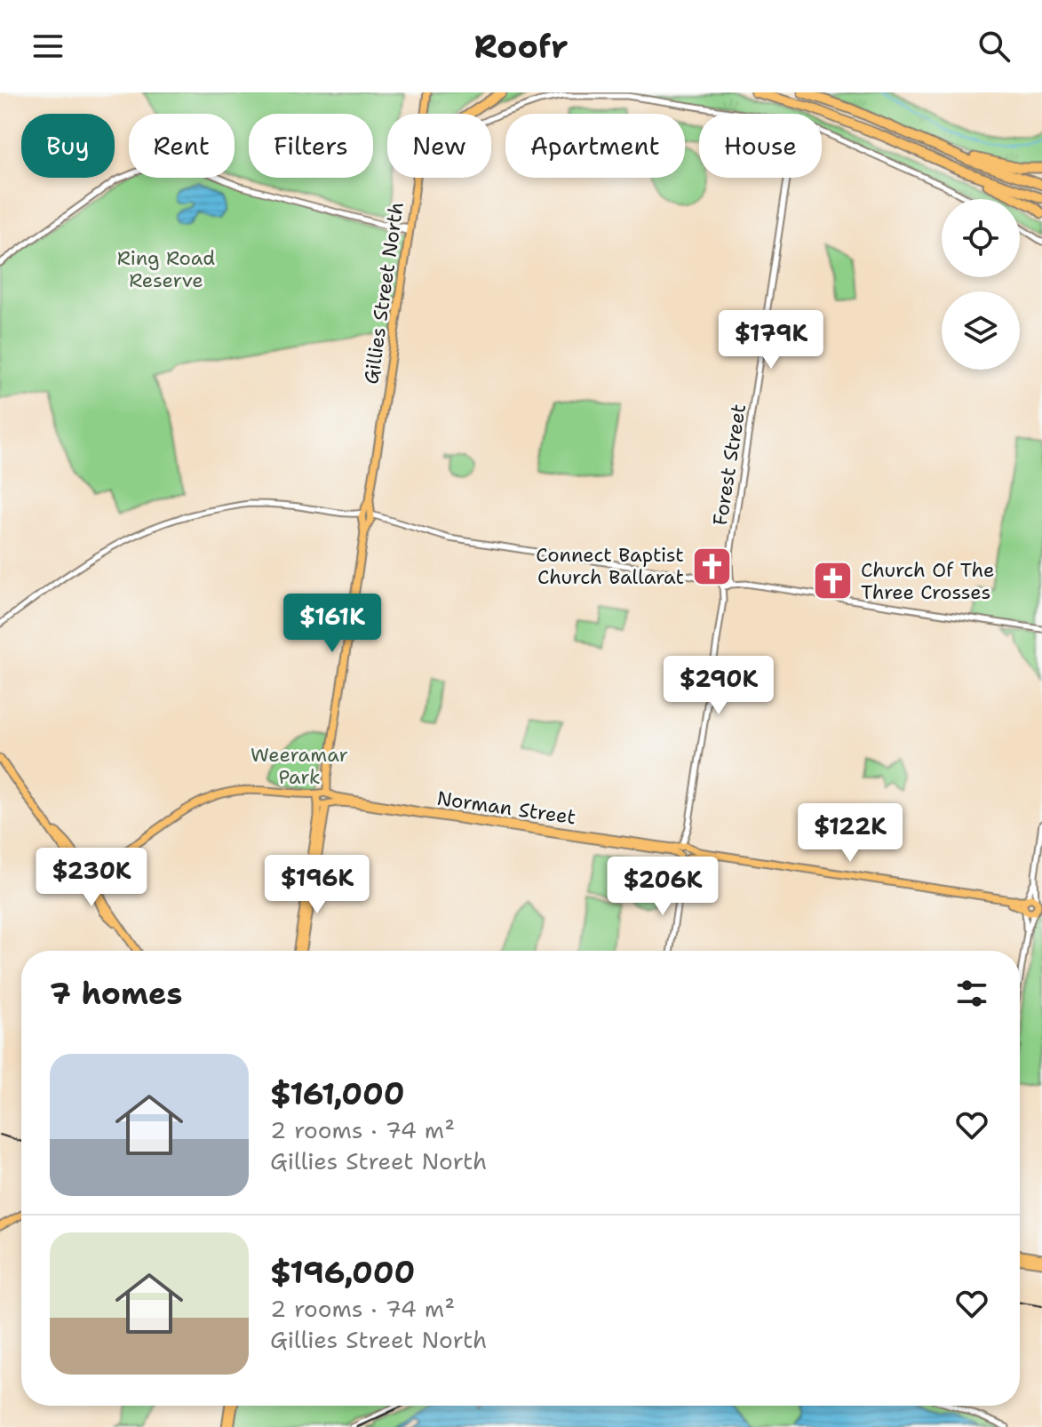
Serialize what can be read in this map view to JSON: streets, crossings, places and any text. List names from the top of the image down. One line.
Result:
{"streets":{"main road":["Gillies Street North","Norman Street"],"street":["Forest Street"]},"crossings":[["Gillies Street North","Norman Street"]],"parks":["Ring Road Reserve","Weeramar Park"],"places":{"church":["Connect Baptist Church Ballarat","Church Of The Three Crosses"]},"page":{"header":"Roofr","chip":["Buy","Rent","Filters","New","Apartment","House"],"price":["$179K","$161K","$290K","$122K","$230K","$196K","$206K"],"heading":"7 homes","list":[{"name":"$161,000","note":"2 rooms · 74 m² · Gillies Street North"},{"name":"$196,000","note":"2 rooms · 74 m² · Gillies Street North"}]}}
